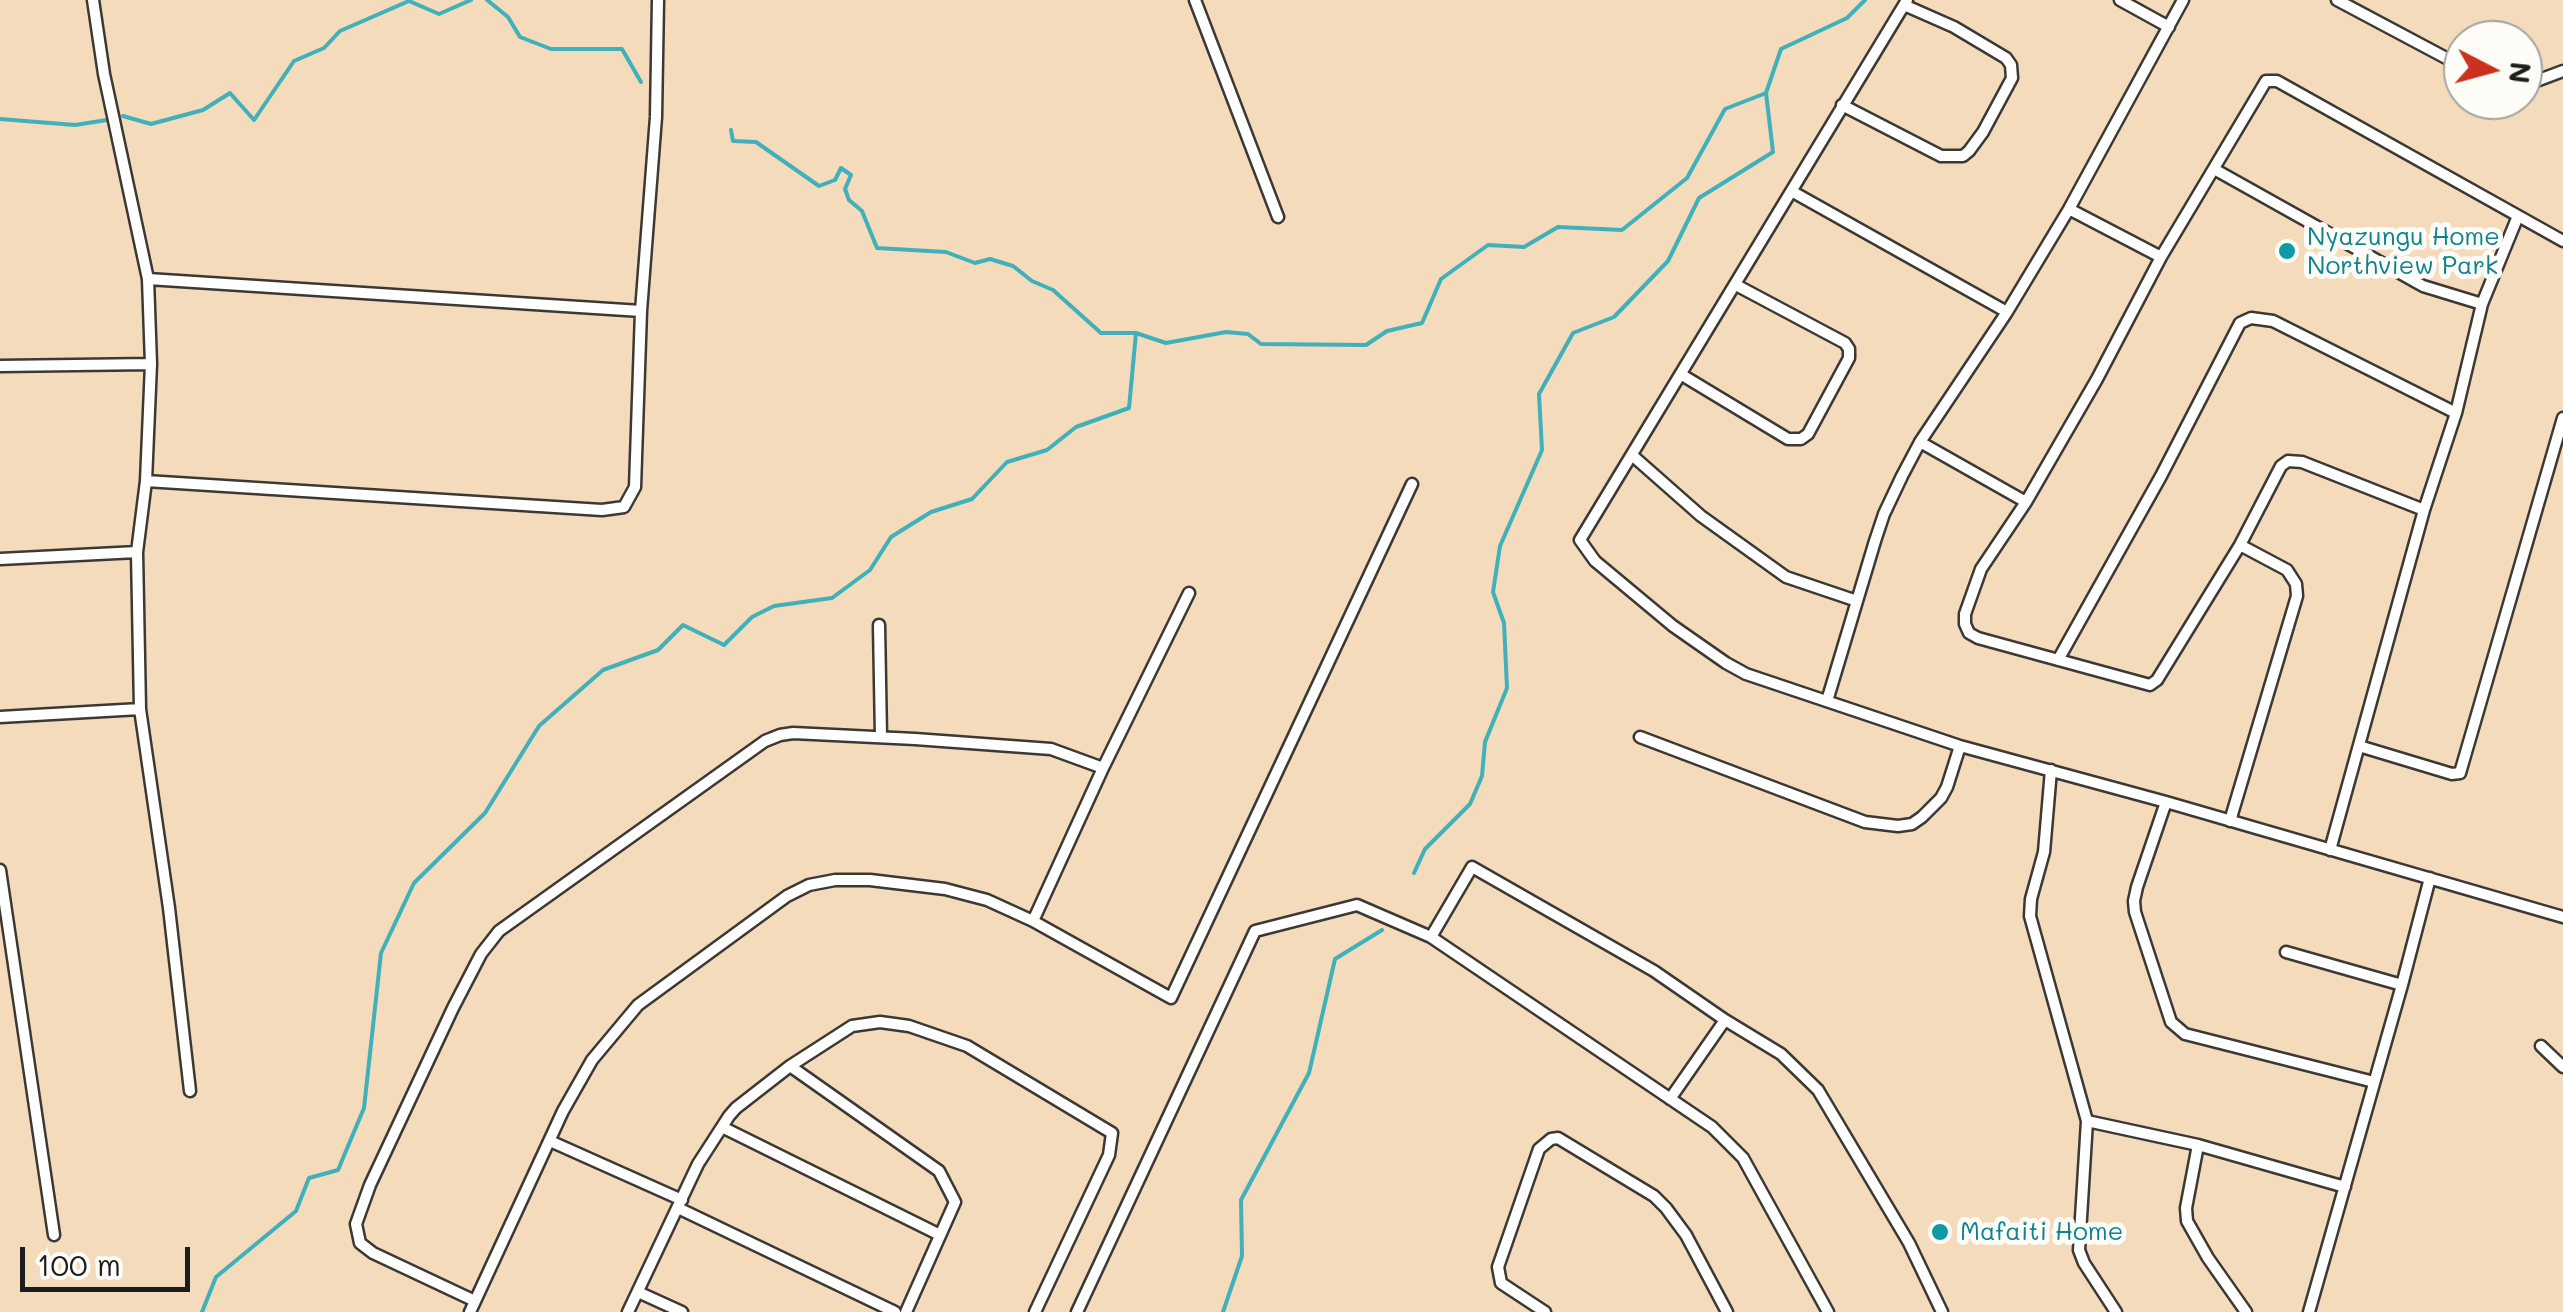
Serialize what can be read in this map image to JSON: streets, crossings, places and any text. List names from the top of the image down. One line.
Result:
{"places":["Nyazungu Home Northview Park","Mafaiti Home"],"scale_bar":"100 m","north":"right"}
